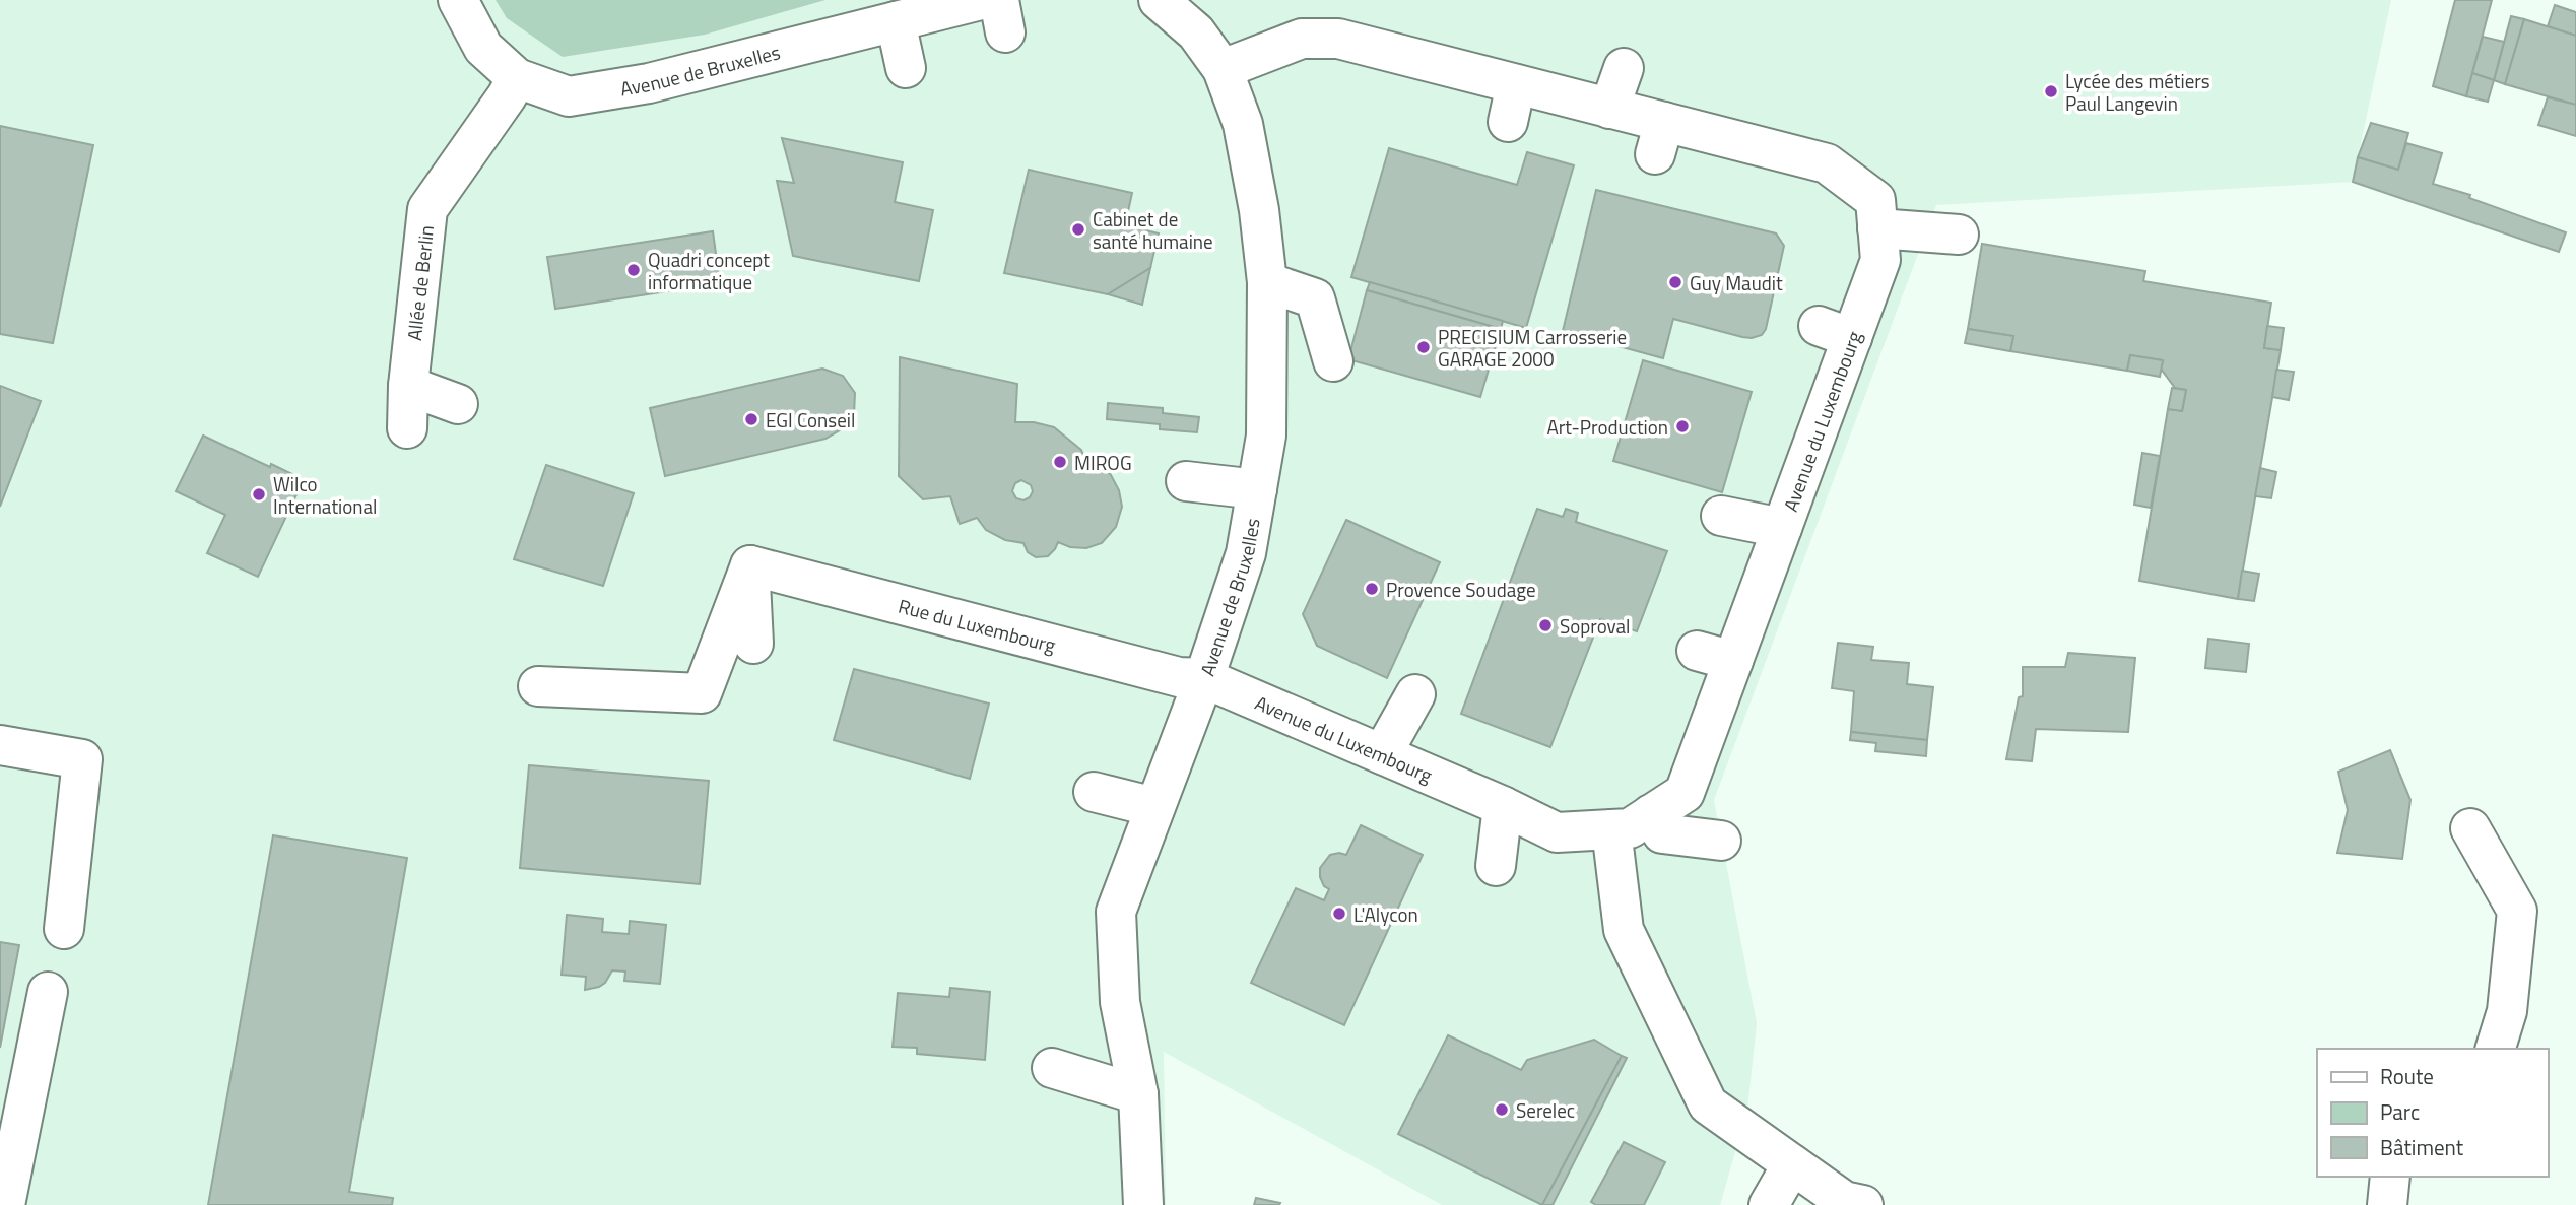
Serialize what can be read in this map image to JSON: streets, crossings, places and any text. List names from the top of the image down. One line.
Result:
{"streets":{"street":["Avenue de Bruxelles","Allée de Berlin","Avenue du Luxembourg","Rue du Luxembourg"]},"crossings":[["Avenue de Bruxelles","Allée de Berlin"],["Avenue de Bruxelles","Avenue du Luxembourg"],["Avenue de Bruxelles","Rue du Luxembourg"],["Avenue du Luxembourg","Rue du Luxembourg"]],"places":["Lycée des métiers Paul Langevin","Cabinet de santé humaine","Quadri concept informatique","Guy Maudit","PRECISIUM Carrosserie GARAGE 2000","EGI Conseil","Art-Production","MIROG","Wilco International","Provence Soudage","Soproval","L'Alycon","Serelec"],"legend":["Route","Parc","Bâtiment"]}
